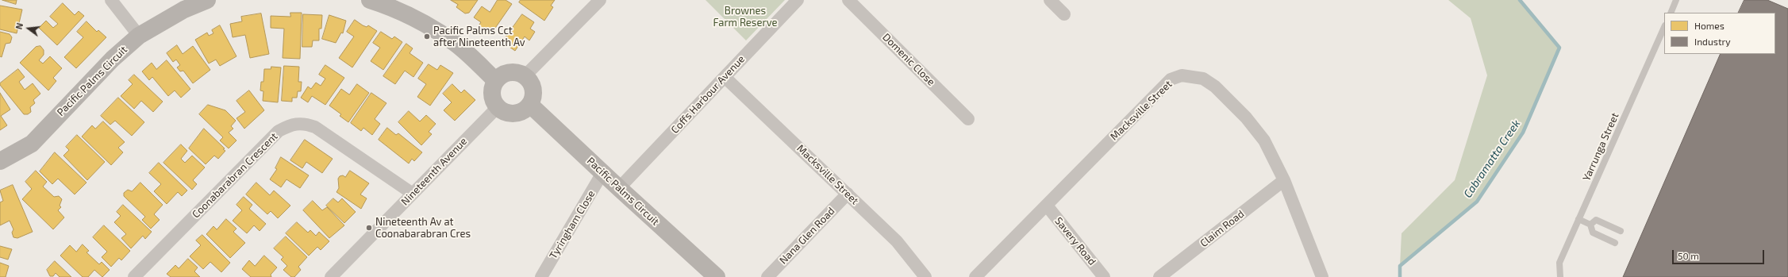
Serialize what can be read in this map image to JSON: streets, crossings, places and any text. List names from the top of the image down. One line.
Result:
{"streets":{"street":["Domenic Close","Pacific Palms Circuit","Coffs Harbour Avenue","Macksville Street","Nineteenth Avenue","Coonabarabran Crescent","Tyringham Close","Claim Road","Nana Glen Road","Savery Road"],"lane":["Yarrunga Street"]},"crossings":[["Pacific Palms Circuit","Coffs Harbour Avenue"],["Pacific Palms Circuit","Nineteenth Avenue"],["Pacific Palms Circuit","Tyringham Close"],["Coffs Harbour Avenue","Macksville Street"],["Macksville Street","Claim Road"],["Macksville Street","Nana Glen Road"],["Macksville Street","Savery Road"],["Nineteenth Avenue","Coonabarabran Crescent"]],"water":["Cabramatta Creek"],"parks":["Brownes Farm Reserve"],"places":["Pacific Palms Cct after Nineteenth Av","Nineteenth Av at Coonabarabran Cres"],"legend":["Homes","Industry"],"scale_bar":"50 m","north":"left"}
